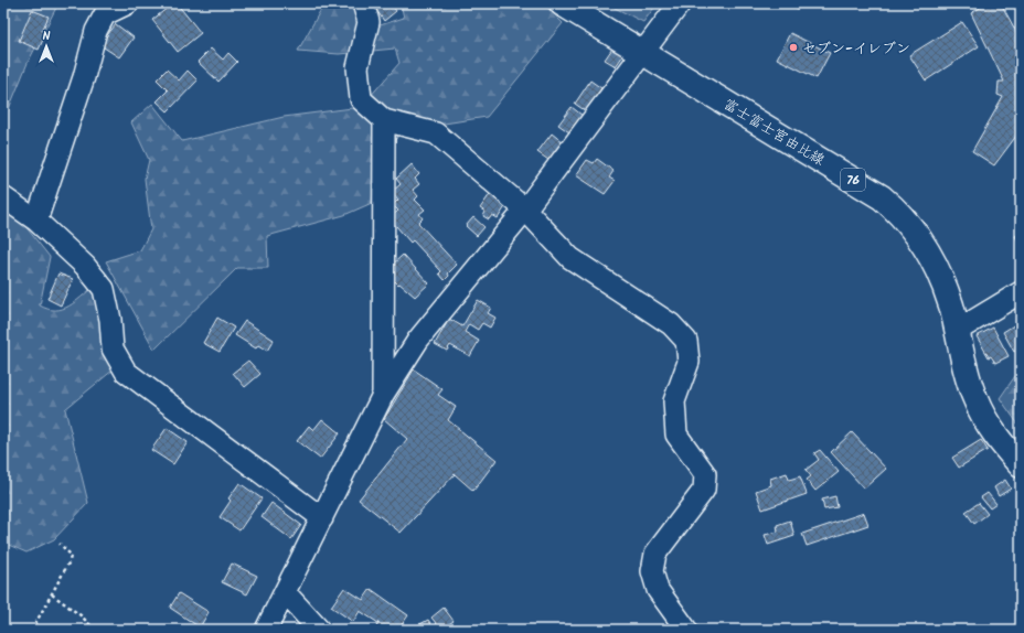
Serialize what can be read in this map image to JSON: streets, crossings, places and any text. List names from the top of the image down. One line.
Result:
{"streets":{"main road":["富士富士宮由比線","76"]},"places":["セブン-イレブン"],"north":"top"}
